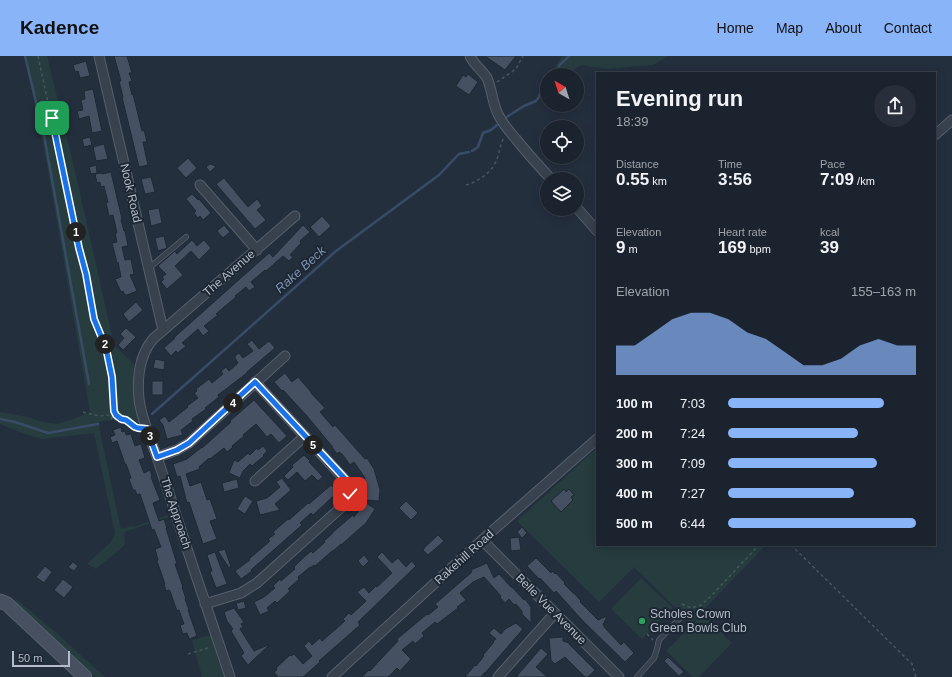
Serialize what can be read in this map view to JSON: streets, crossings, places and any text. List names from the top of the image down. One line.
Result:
{"streets":{"street":["Nook Road","The Avenue","The Approach","Rakehill Road","Belle Vue Avenue"]},"crossings":[["Nook Road","The Avenue"],["Nook Road","The Approach"],["The Avenue","The Approach"],["Rakehill Road","Belle Vue Avenue"]],"water":["Rake Beck"],"places":["Scholes Crown Green Bowls Club"],"scale_bar":"50 m","north":"top left","page":{"header":"Kadence","nav":["Home","Map","About","Contact"],"heading":["Evening run","18:39"],"stats":[["Distance","0.55 km"],["Time","3:56"],["Pace","7:09 /km"],["Elevation","9 m"],["Heart rate","169 bpm"],["kcal","39"]],"pins":["1","2","4","3","5"],"chart":["Elevation","155–163 m"],"list":[{"name":"100 m","note":"7:03"},{"name":"200 m","note":"7:24"},{"name":"300 m","note":"7:09"},{"name":"400 m","note":"7:27"},{"name":"500 m","note":"6:44"}],"scale":"50 m"}}
